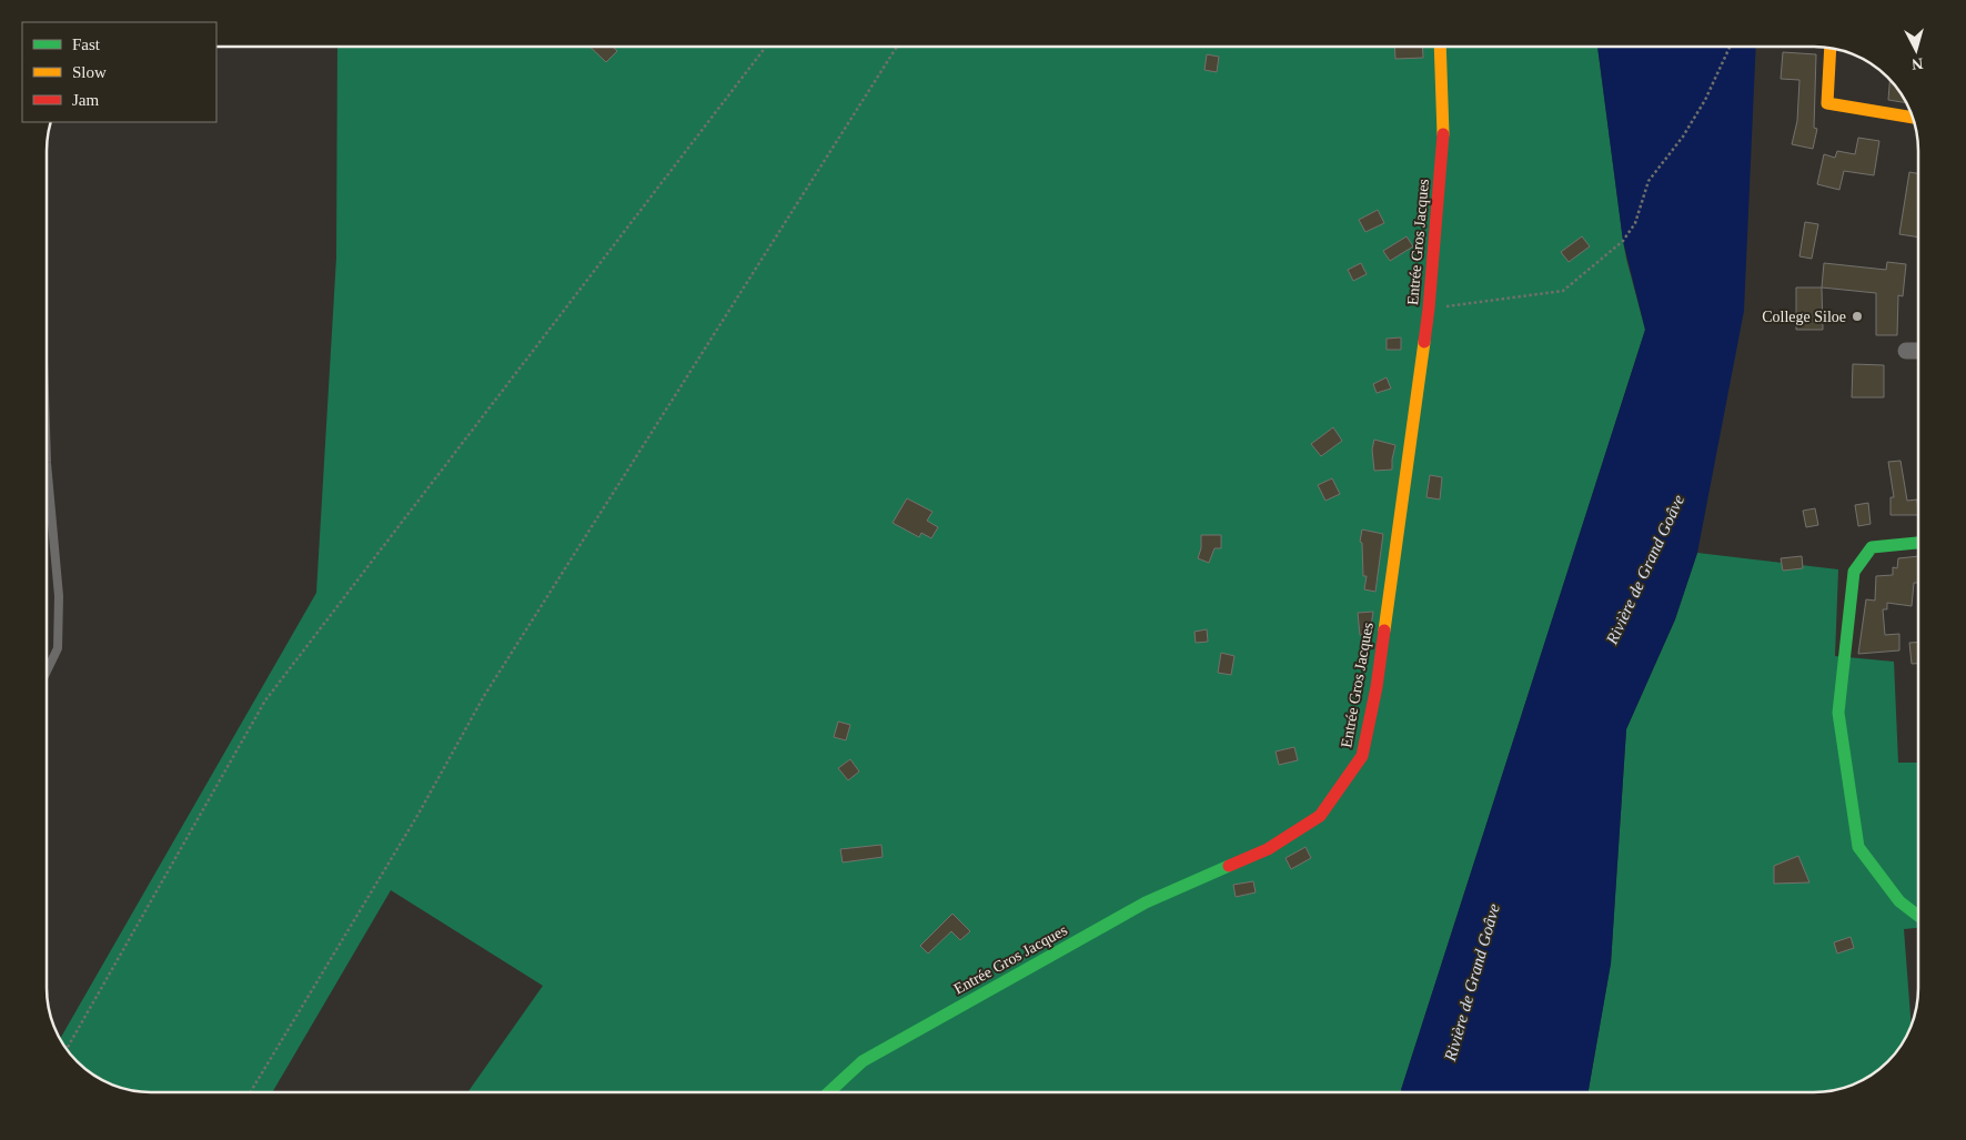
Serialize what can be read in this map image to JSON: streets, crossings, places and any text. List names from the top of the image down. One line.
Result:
{"streets":{"street":["Entrée Gros Jacques"]},"water":["Rivière de Grand Goâve"],"places":["College Siloe"],"legend":["Fast","Slow","Jam"],"north":"bottom"}
